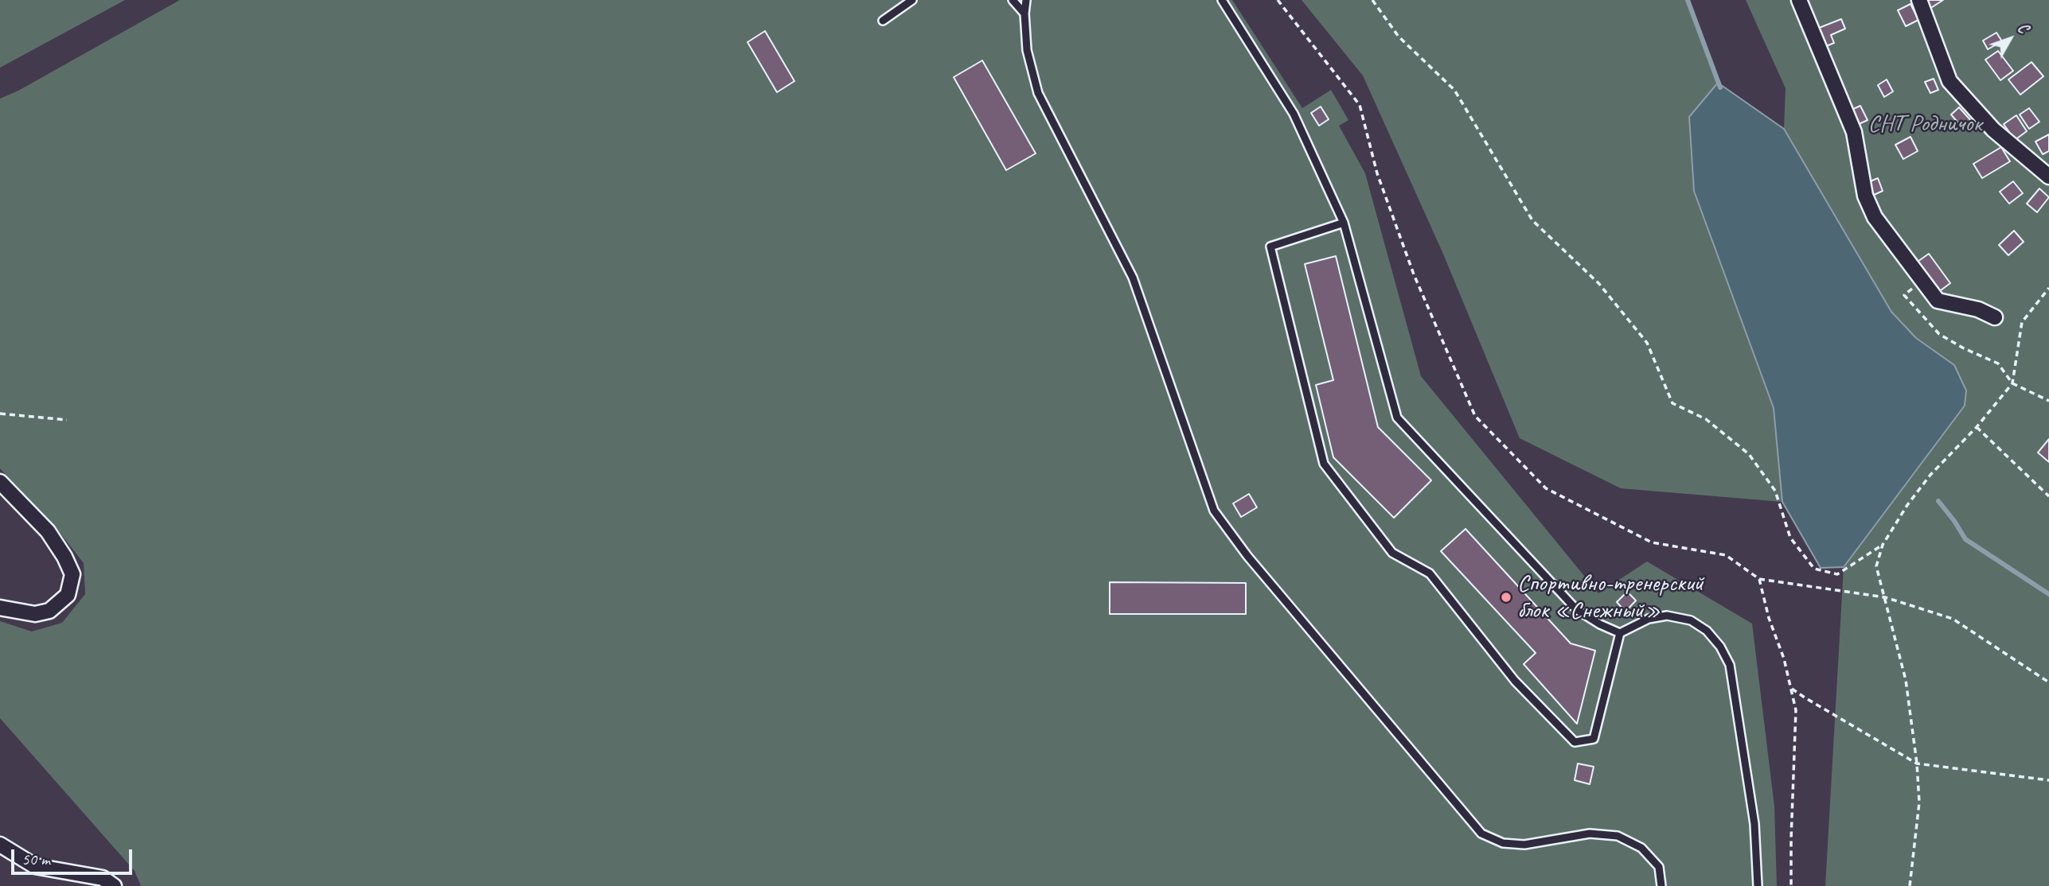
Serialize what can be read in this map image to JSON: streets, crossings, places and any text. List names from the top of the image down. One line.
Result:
{"parks":["СНТ Родничок"],"places":["Спортивно-тренерский блок «Снежный»"],"scale_bar":"50 m","north":"top right"}
